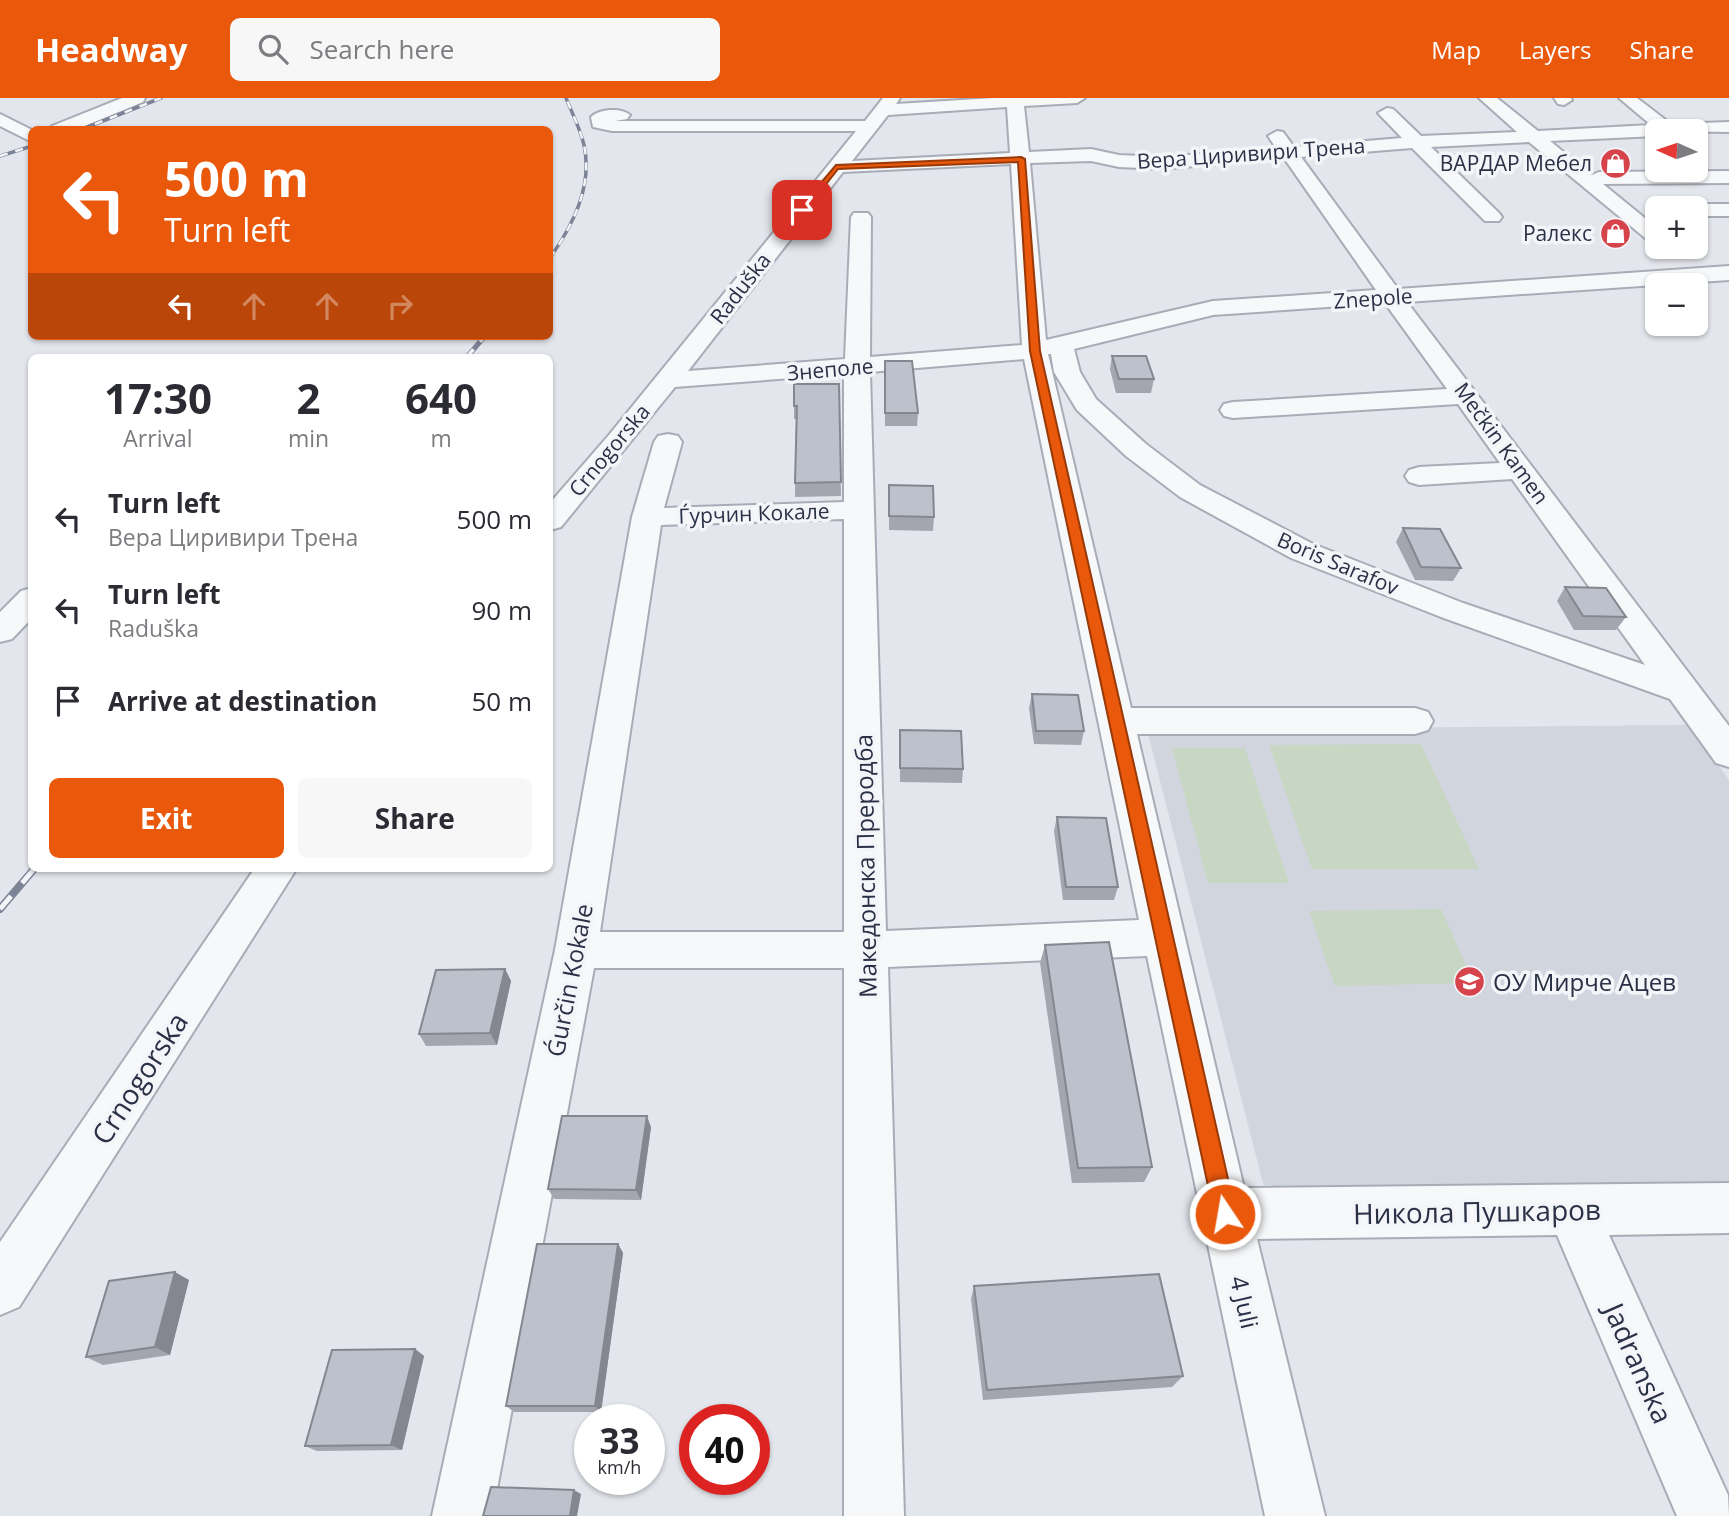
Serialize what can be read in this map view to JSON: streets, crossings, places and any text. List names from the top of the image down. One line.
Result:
{"streets":{"street":["Вера Циривири Трена","Raduška","Znepole","Знеполе","Mečkin Kamen","Crnogorska","Ѓурчин Кокале","Boris Sarafov","Македонска Преродба","Ǵurčin Kokale","Никола Пушкаров","4 Juli","Jadranska"]},"crossings":[["Вера Циривири Трена","Raduška"],["Вера Циривири Трена","Mečkin Kamen"],["Вера Циривири Трена","4 Juli"],["Raduška","Знеполе"],["Raduška","Crnogorska"],["Znepole","Знеполе"],["Znepole","Mečkin Kamen"],["Znepole","Boris Sarafov"],["Znepole","4 Juli"],["Знеполе","Crnogorska"],["Знеполе","Boris Sarafov"],["Знеполе","Македонска Преродба"],["Знеполе","4 Juli"],["Mečkin Kamen","Boris Sarafov"],["Ѓурчин Кокале","Македонска Преродба"],["Ѓурчин Кокале","Ǵurčin Kokale"],["Boris Sarafov","4 Juli"],["Никола Пушкаров","4 Juli"],["Никола Пушкаров","Jadranska"]],"places":{"shop":["ВАРДАР Мебел","Ралекс"],"school or university":["ОУ Мирче Ацев"]},"north":"left","page":{"header":"Headway","search":"Search here","nav":["Map","Layers","Share"],"map_buttons":["+","−"],"turn":["500 m","Turn left"],"eta":["17:30","Arrival","2","min","640","m"],"list":[{"name":"Turn left","note":"Вера Циривири Трена","value":"500 m"},{"name":"Turn left","note":"Raduška","value":"90 m"},{"name":"Arrive at destination","value":"50 m"}],"buttons":["Exit","Share"],"speed":"33 km/h","limit":"40"}}
